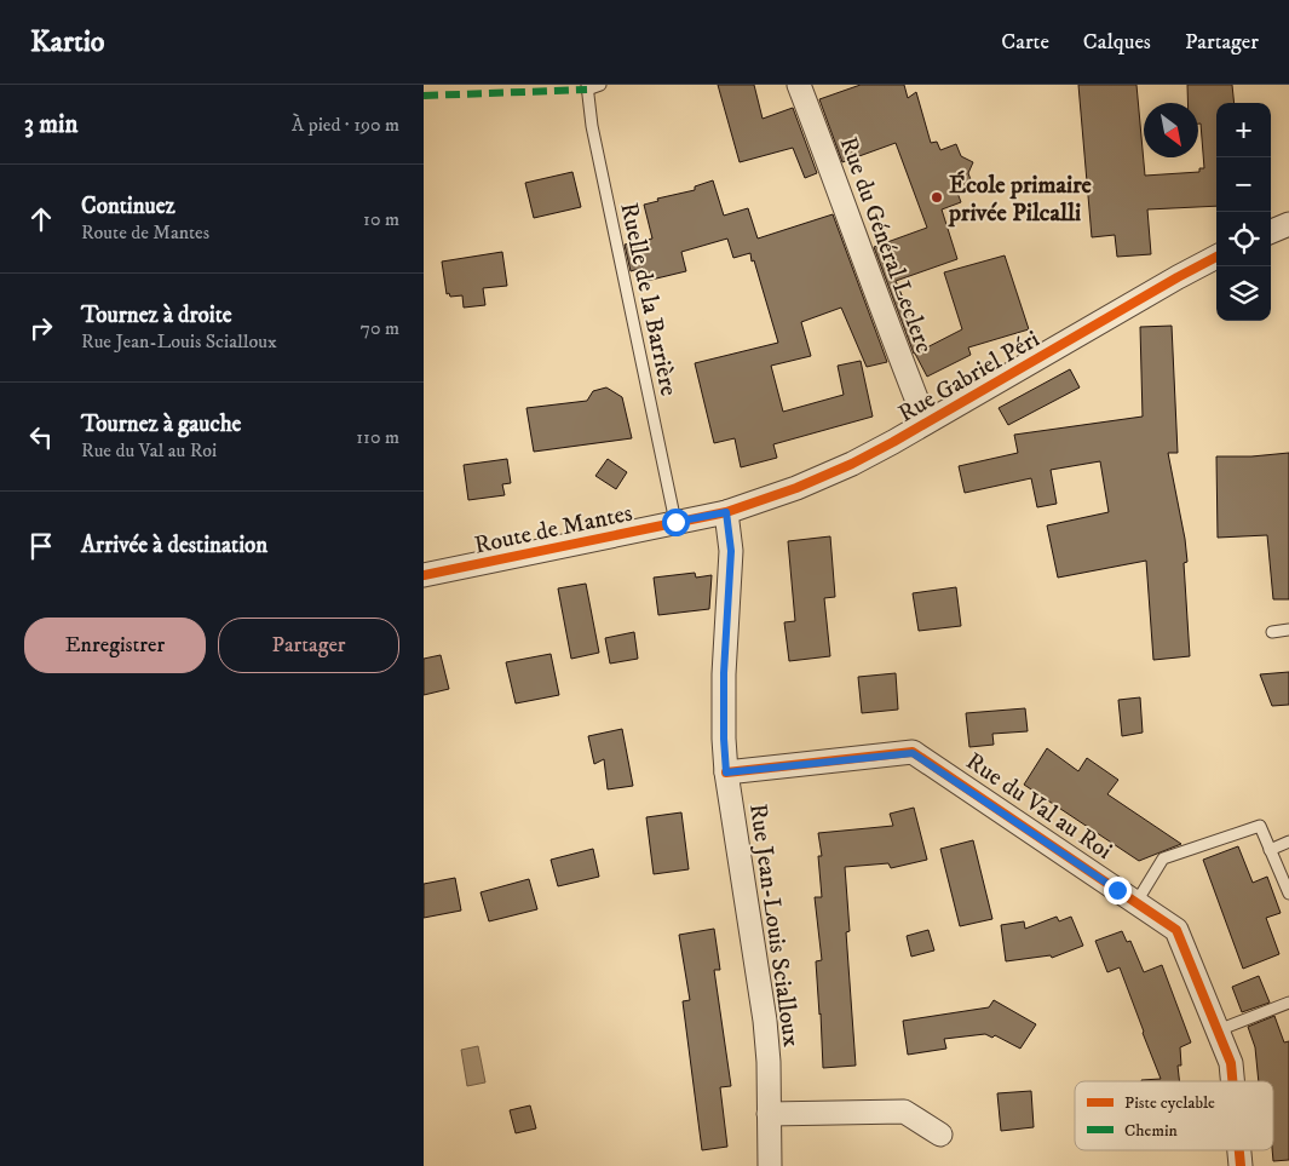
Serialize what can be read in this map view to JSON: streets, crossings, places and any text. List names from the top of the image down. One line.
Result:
{"streets":{"street":["Rue du Général Leclerc","Rue Gabriel Péri","Route de Mantes","Rue du Val au Roi","Rue Jean-Louis Scialloux"],"lane":["Ruelle de la Barrière"]},"crossings":[["Rue du Général Leclerc","Rue Gabriel Péri"],["Ruelle de la Barrière","Route de Mantes"],["Rue Gabriel Péri","Route de Mantes"],["Rue Gabriel Péri","Rue Jean-Louis Scialloux"],["Route de Mantes","Rue Jean-Louis Scialloux"],["Rue du Val au Roi","Rue Jean-Louis Scialloux"]],"places":["École primaire privée Pilcalli"],"legend":["Piste cyclable","Chemin"],"north":"bottom right","page":{"header":"Kartio","nav":["Carte","Calques","Partager"],"heading":["3 min","À pied · 190 m"],"map_buttons":["+","−"],"list":[["Continuez","Route de Mantes","10 m"],["Tournez à droite","Rue Jean-Louis Scialloux","70 m"],["Tournez à gauche","Rue du Val au Roi","110 m"],"Arrivée à destination"],"buttons":["Enregistrer","Partager"]}}
